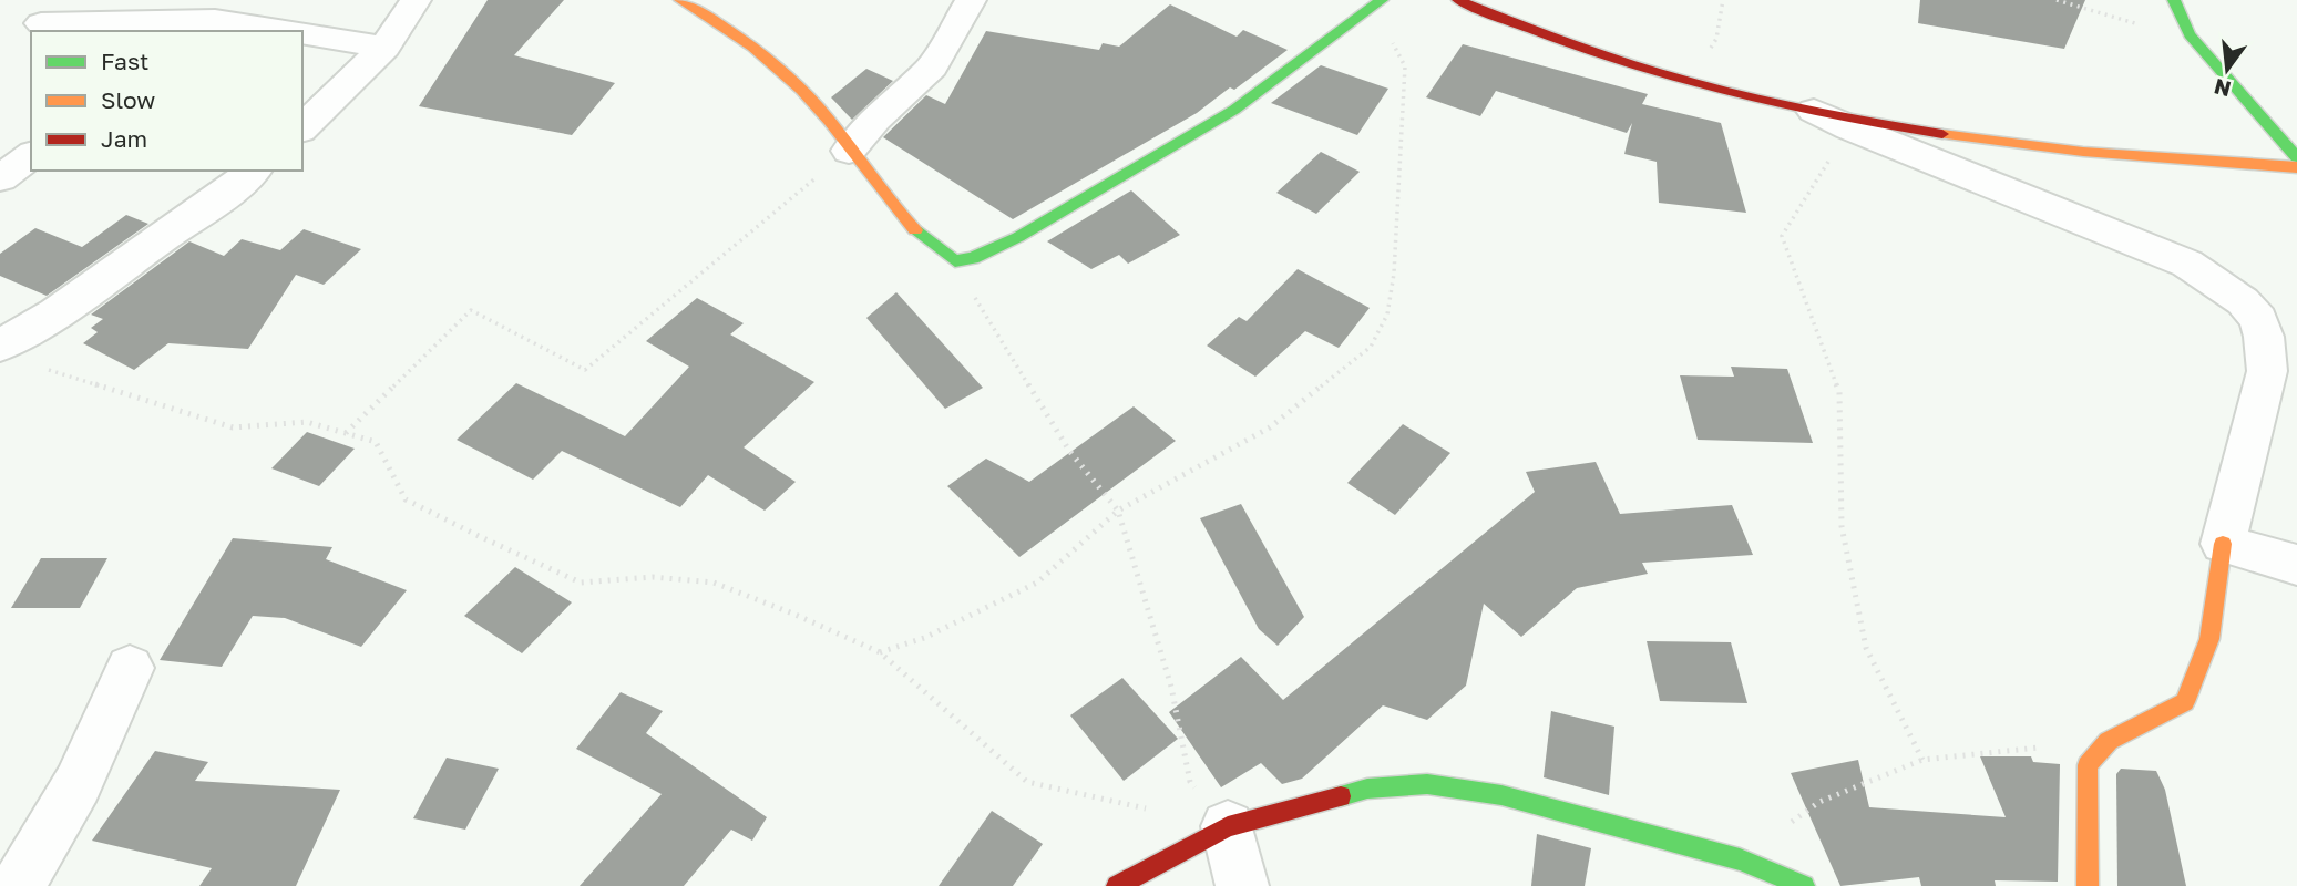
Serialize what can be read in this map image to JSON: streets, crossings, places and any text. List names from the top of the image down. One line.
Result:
{"legend":["Fast","Slow","Jam"],"north":"bottom"}
